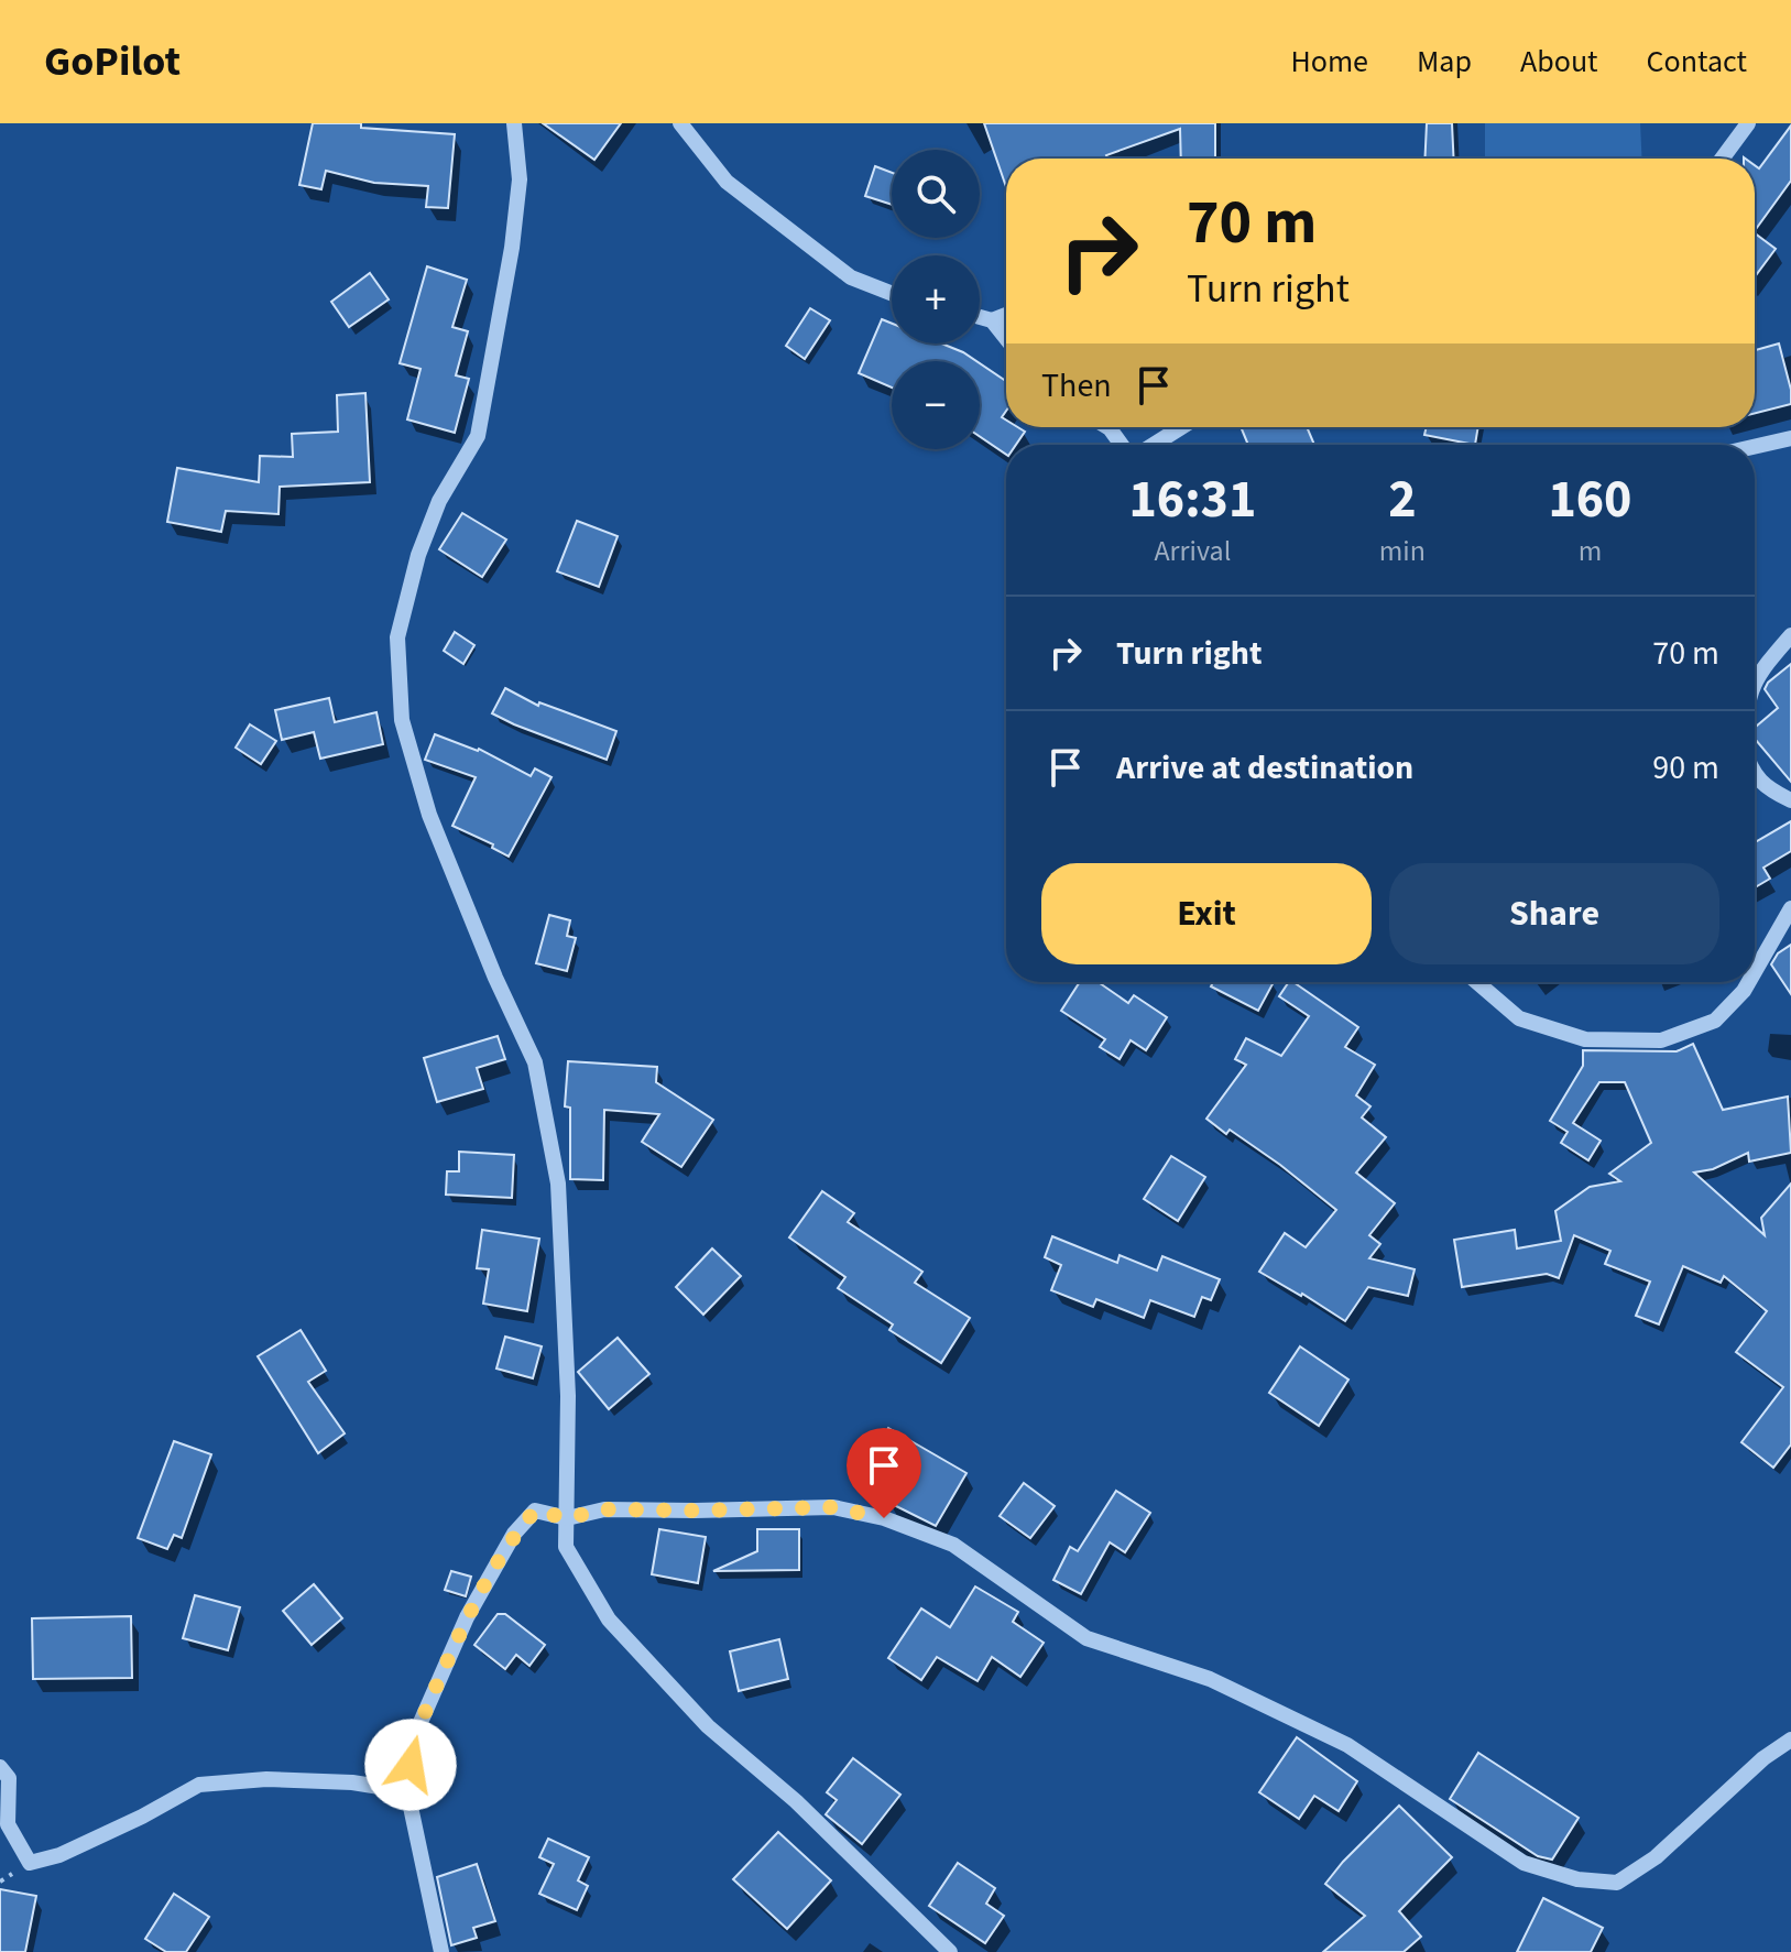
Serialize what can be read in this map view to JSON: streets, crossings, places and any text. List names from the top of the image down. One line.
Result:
{"page":{"header":"GoPilot","nav":["Home","Map","About","Contact"],"map_buttons":["+","−"],"turn":["70 m","Turn right"],"then":"Then","eta":["16:31","Arrival","2","min","160","m"],"list":[{"name":"Turn right","value":"70 m"},{"name":"Arrive at destination","value":"90 m"}],"buttons":["Exit","Share"]}}
